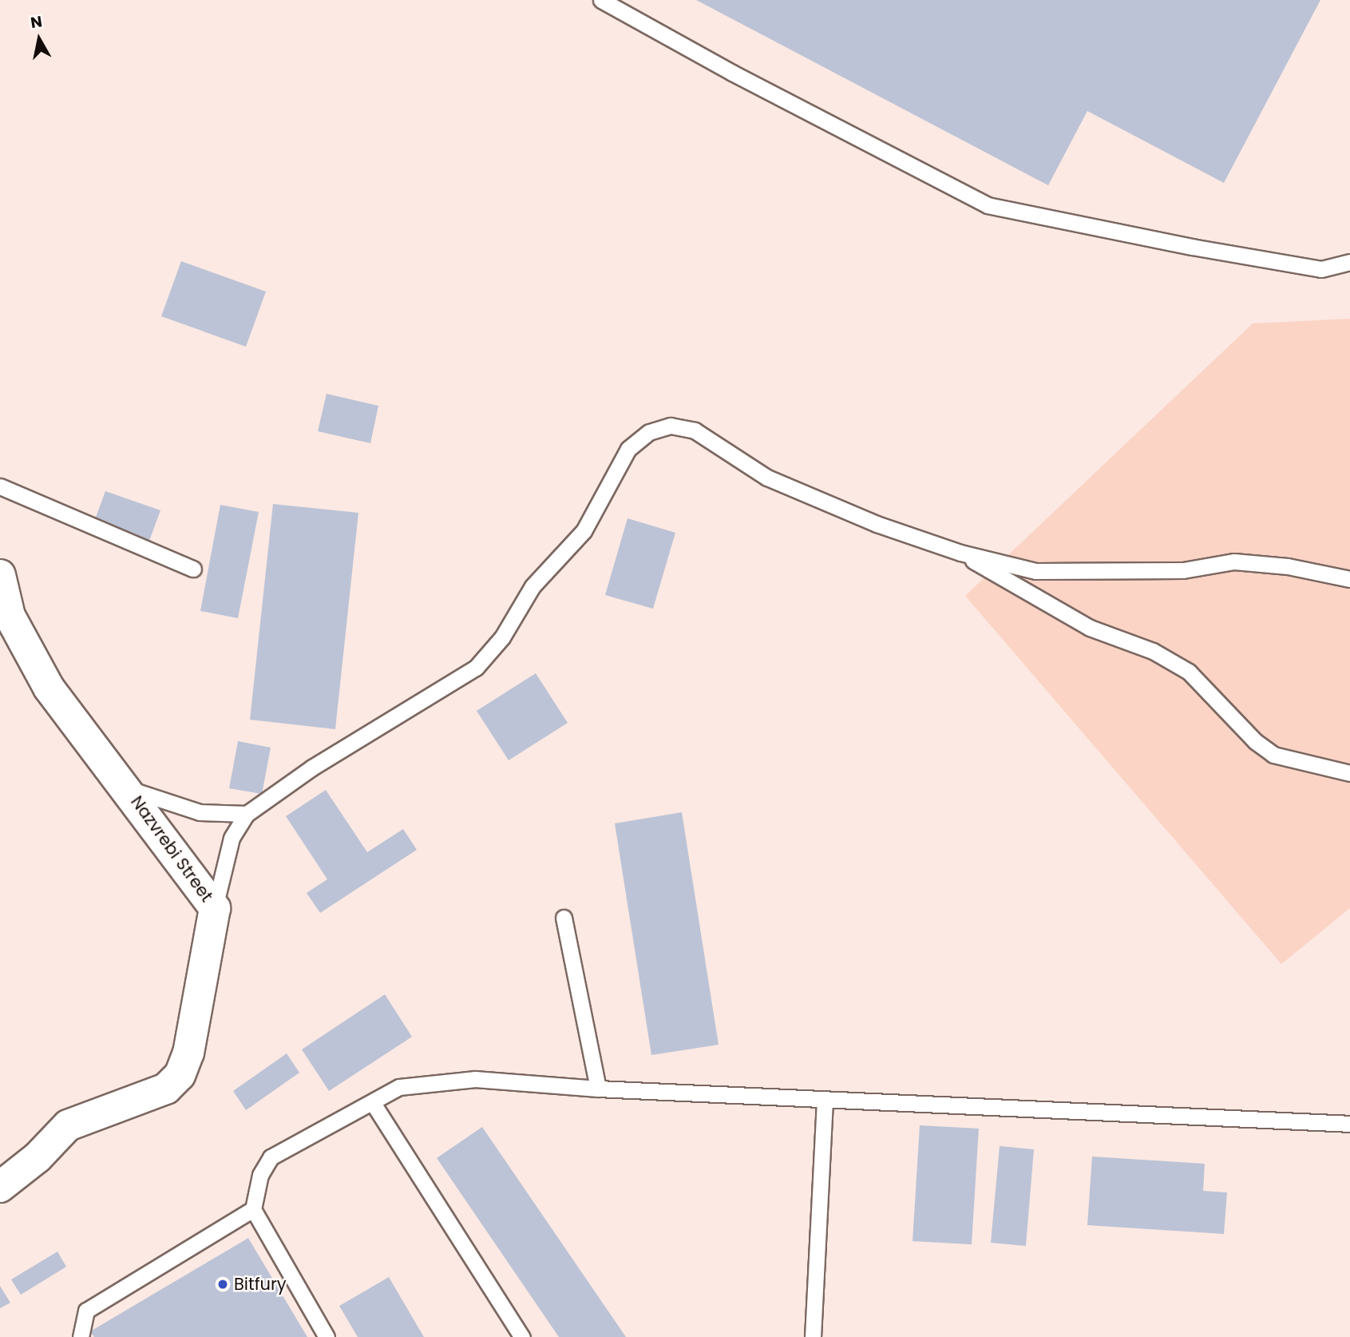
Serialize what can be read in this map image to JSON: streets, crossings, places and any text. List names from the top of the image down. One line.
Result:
{"streets":{"street":["Nazvrebi Street"]},"places":["Bitfury"],"north":"top"}
